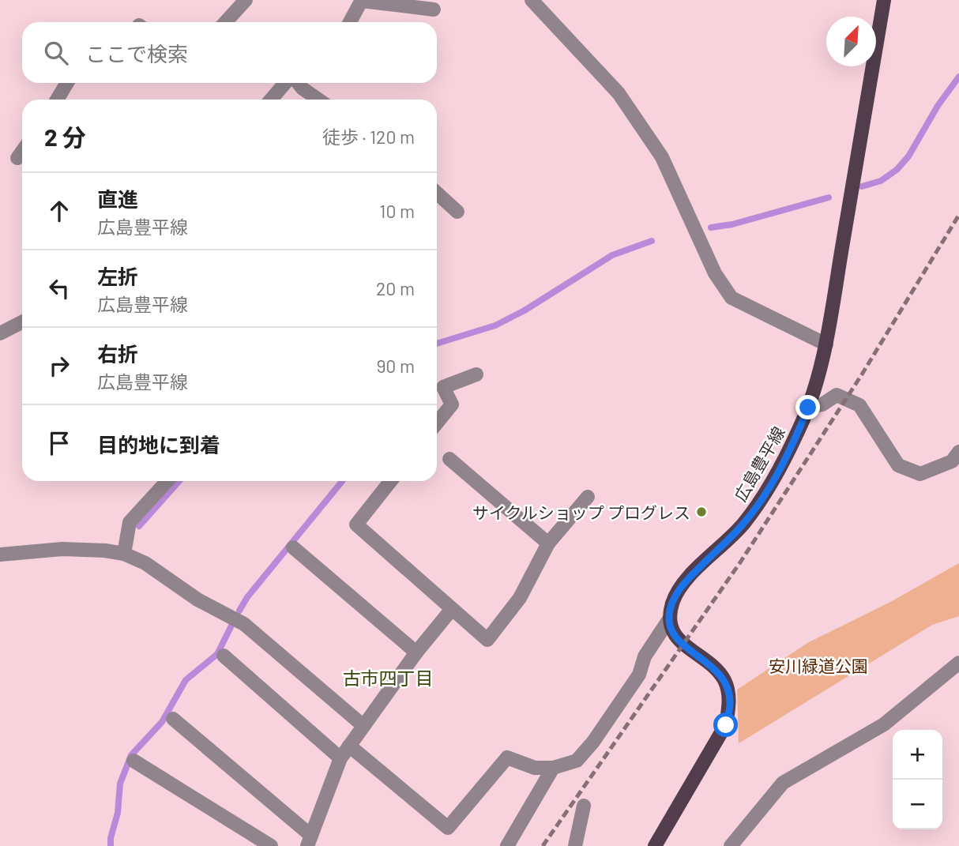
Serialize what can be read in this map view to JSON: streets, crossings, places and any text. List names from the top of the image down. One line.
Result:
{"streets":{"main road":["広島豊平線"]},"districts":["古市四丁目"],"parks":["安川緑道公園"],"places":["サイクルショップ プログレス"],"north":"top right","page":{"search":"ここで検索","heading":["2 分","徒歩 · 120 m"],"list":[["直進","広島豊平線","10 m"],["左折","広島豊平線","20 m"],["右折","広島豊平線","90 m"],"目的地に到着"],"map_buttons":["+","−"]}}
